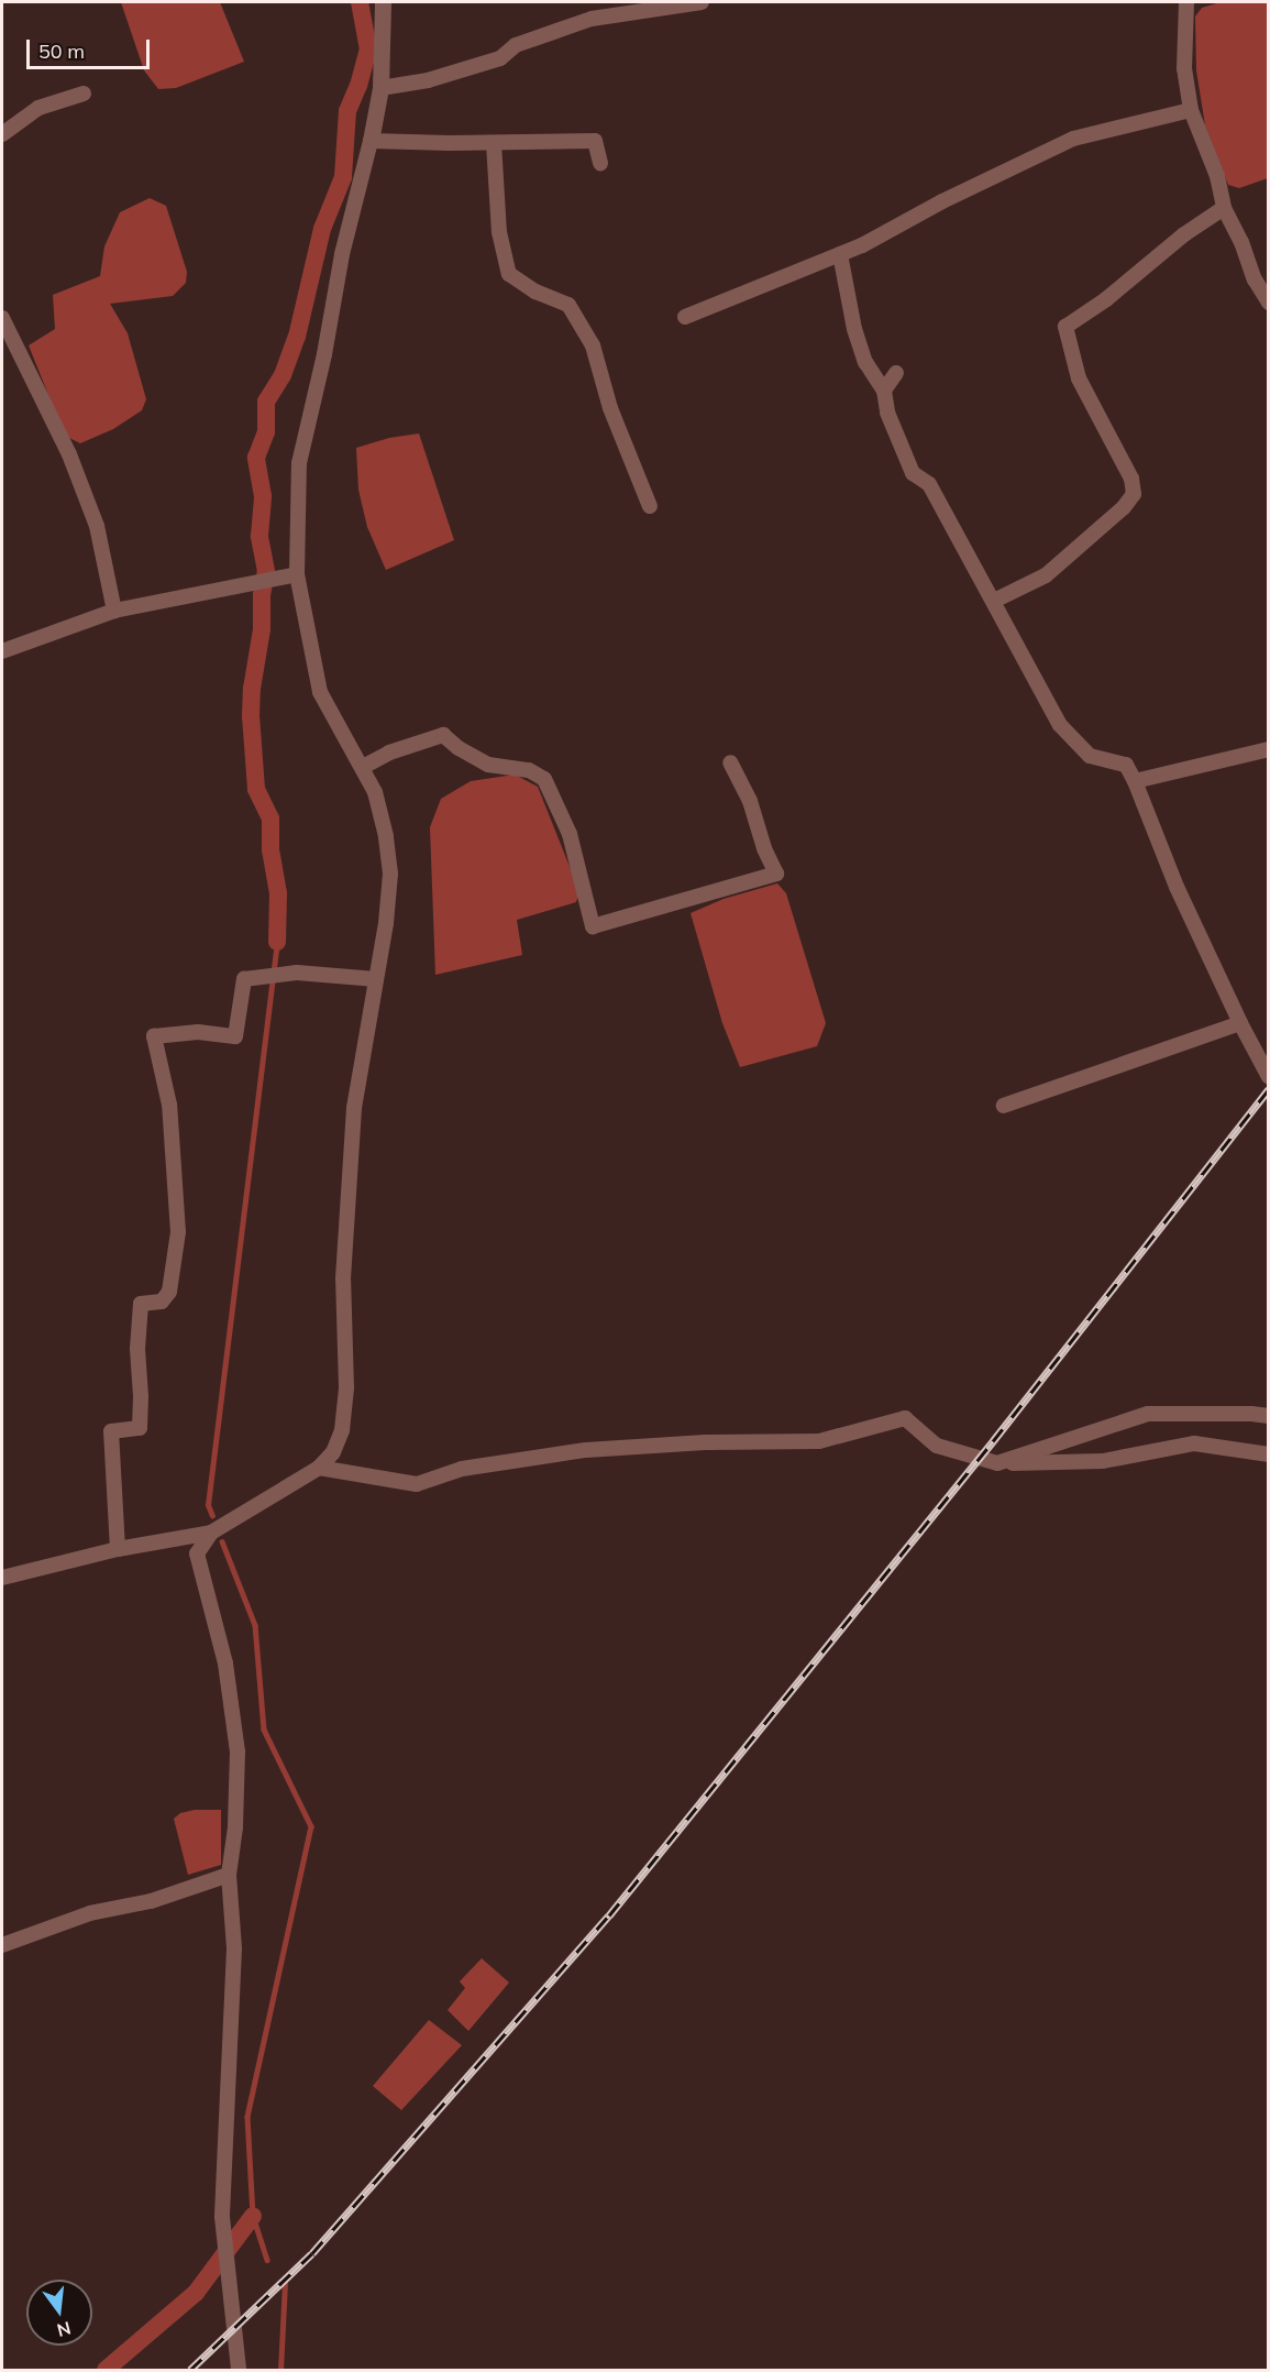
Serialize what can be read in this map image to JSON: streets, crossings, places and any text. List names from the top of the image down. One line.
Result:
{"scale_bar":"50 m","north":"bottom"}
